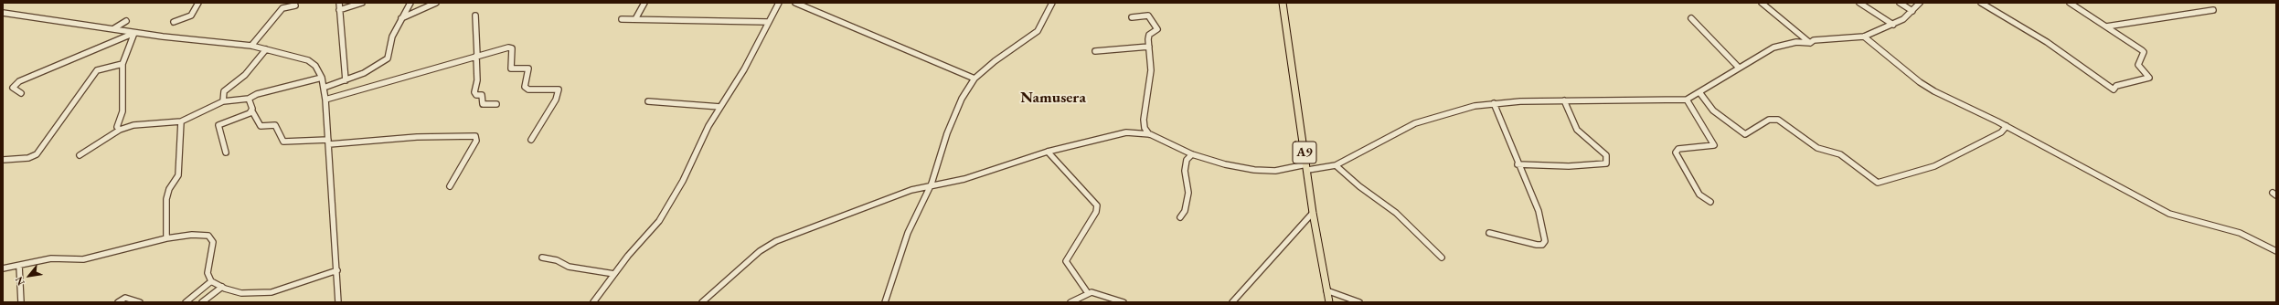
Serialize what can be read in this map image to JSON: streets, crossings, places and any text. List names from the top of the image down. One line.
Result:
{"streets":{"main road":["A9"]},"districts":["Namusera"],"north":"bottom left"}
